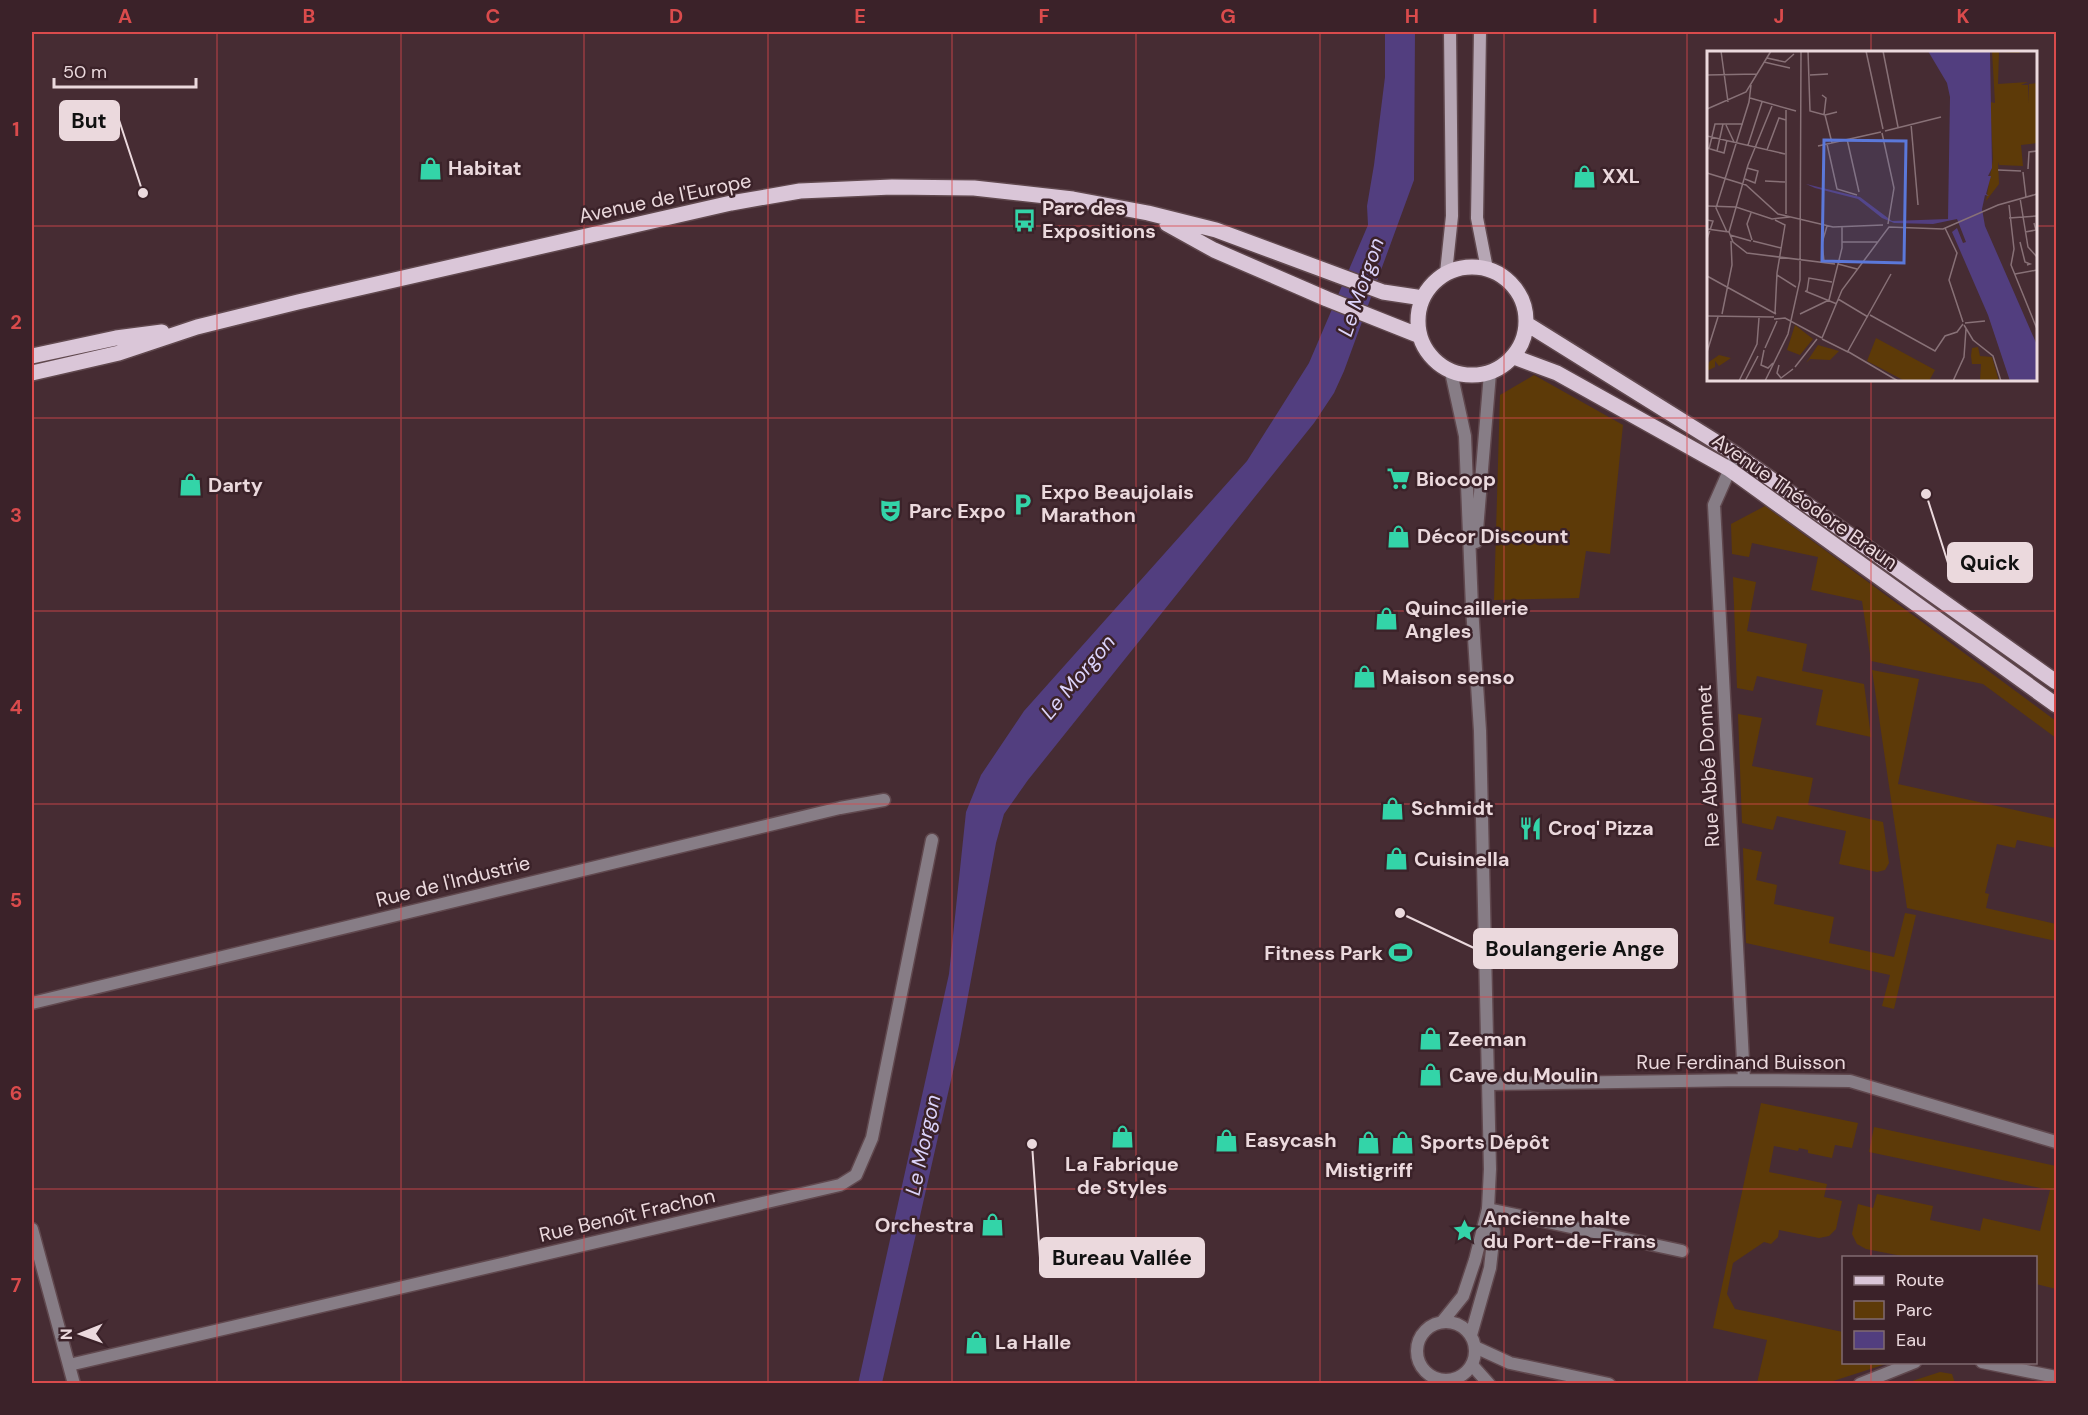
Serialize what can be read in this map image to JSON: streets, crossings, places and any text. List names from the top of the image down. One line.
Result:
{"streets":{"main road":["Avenue de l'Europe","Avenue Théodore Braun"],"street":["Rue Abbé Donnet","Rue de l'Industrie","Rue Ferdinand Buisson","Rue Benoît Frachon"]},"crossings":[["Avenue de l'Europe","Avenue Théodore Braun"],["Avenue Théodore Braun","Rue Abbé Donnet"],["Rue Abbé Donnet","Rue Ferdinand Buisson"]],"water":["Le Morgon"],"places":{"shop":["Habitat","XXL","Darty","Décor Discount","Quincaillerie Angles","Maison senso","Schmidt","Cuisinella","Zeeman","Cave du Moulin","La Fabrique de Styles","Easycash","Mistigriff","Sports Dépôt","Orchestra","La Halle"],"other":["But","Quick","Boulangerie Ange","Bureau Vallée"],"bus stop":["Parc des Expositions"],"supermarket":["Biocoop"],"parking":["Expo Beaujolais Marathon"],"theatre":["Parc Expo"],"restaurant":["Croq' Pizza"],"sports":["Fitness Park"],"place":["Ancienne halte du Port-de-Frans"]},"legend":["Route","Parc","Eau"],"scale_bar":"50 m","north":"left","grid":{"columns":["A","B","C","D","E","F","G","H","I","J","K"],"rows":["1","2","3","4","5","6","7"]}}
